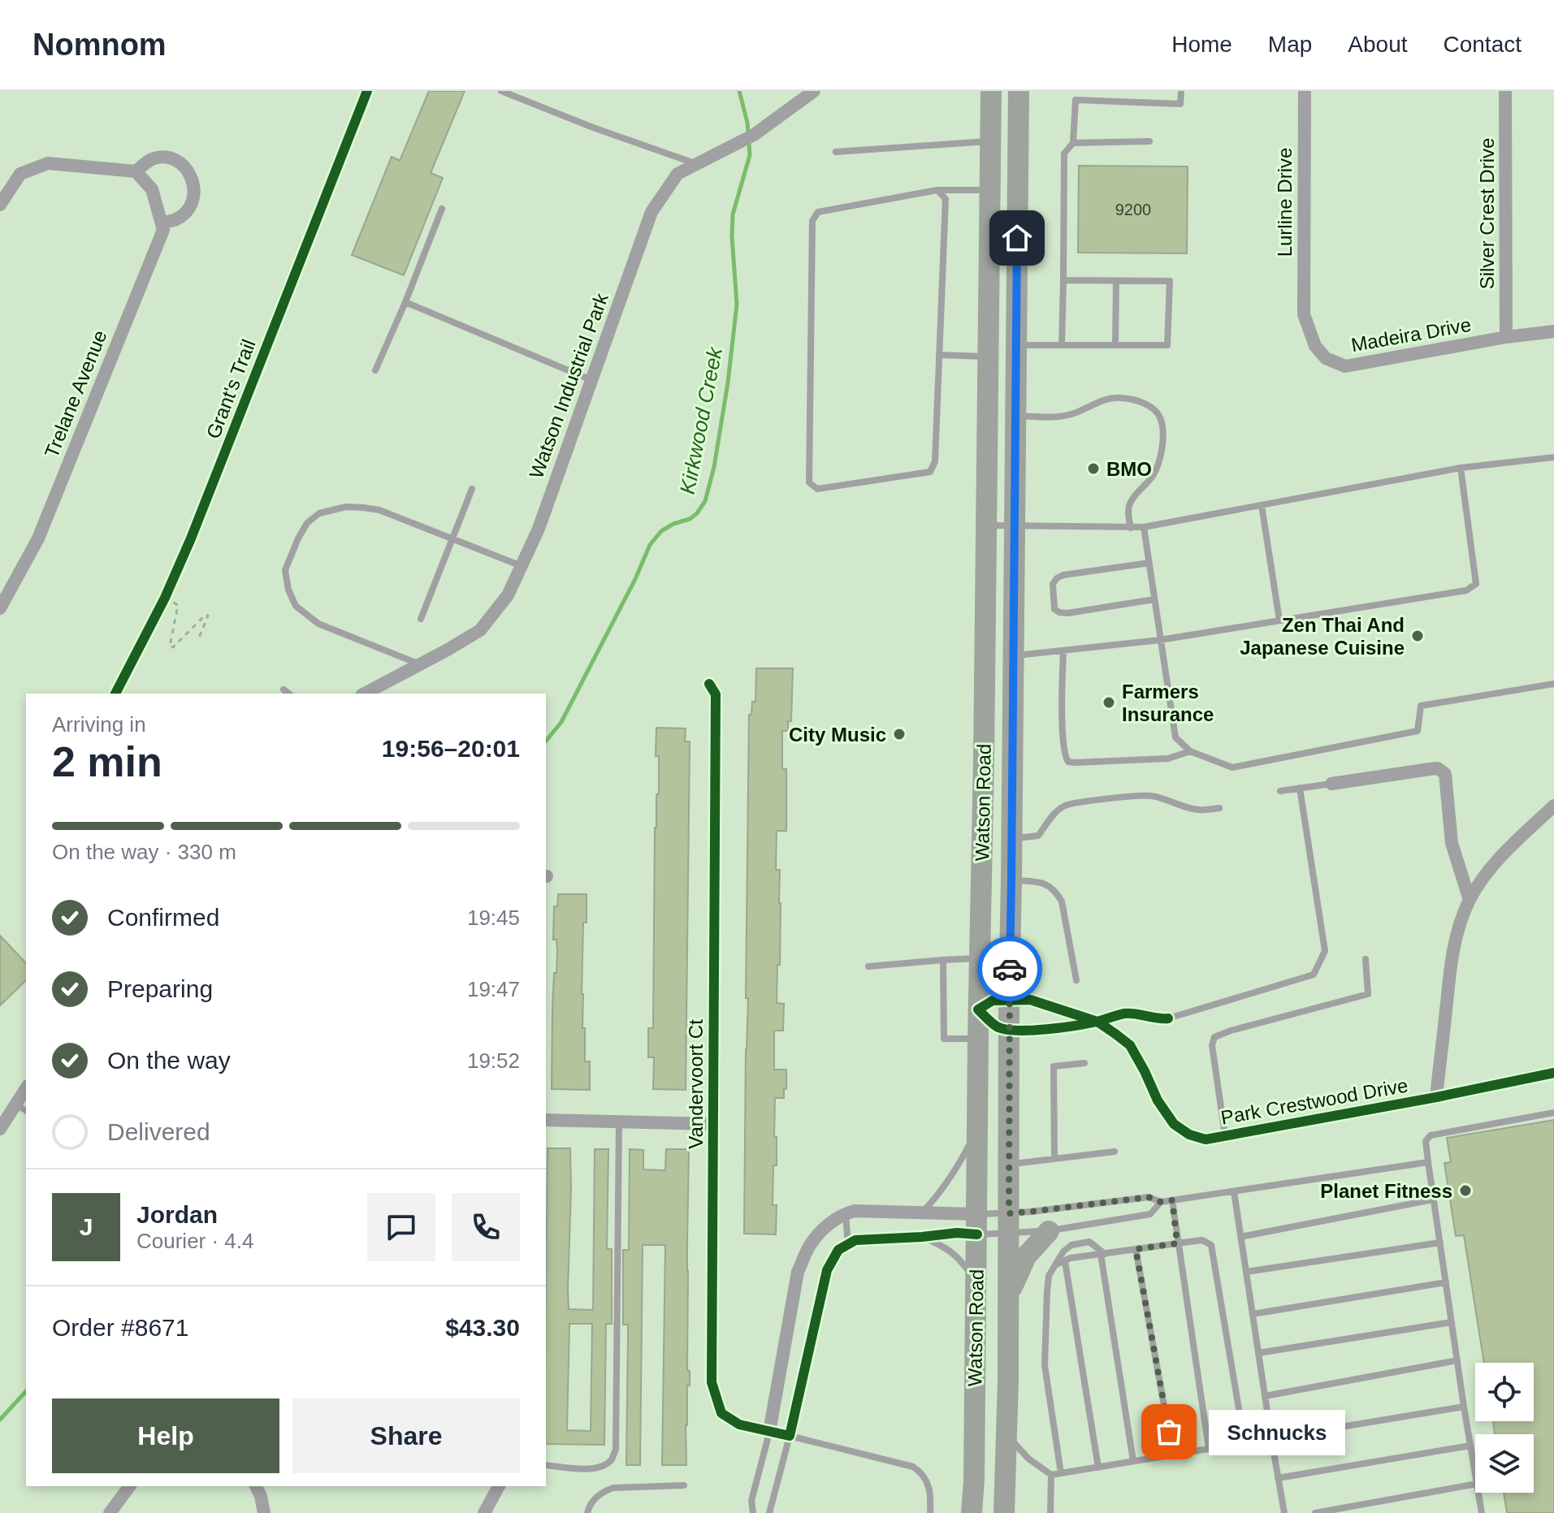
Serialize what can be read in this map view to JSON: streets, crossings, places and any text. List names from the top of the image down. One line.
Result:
{"streets":{"main road":["Watson Road"],"street":["Lurline Drive","Silver Crest Drive","Madeira Drive","Watson Industrial Park","Trelane Avenue","Vandervoort Ct","Park Crestwood Drive"],"cycle path":["Grant's Trail"]},"crossings":[["Lurline Drive","Madeira Drive"],["Silver Crest Drive","Madeira Drive"],["Watson Road","Park Crestwood Drive"]],"water":["Kirkwood Creek"],"places":["BMO","Zen Thai And Japanese Cuisine","Farmers Insurance","City Music","Planet Fitness","Schnucks"],"house_numbers":["9200"],"page":{"header":"Nomnom","nav":["Home","Map","About","Contact"],"heading":["2 min","Arriving in","19:56–20:01"],"panel":["Jordan","Courier · 4.4","Order #8671","$43.30"],"bar":"On the way · 330 m","list":[["Confirmed","19:45"],["Preparing","19:47"],["On the way","19:52"],"Delivered"],"round":"J","buttons":["Help","Share"],"bubble":"Schnucks"}}
